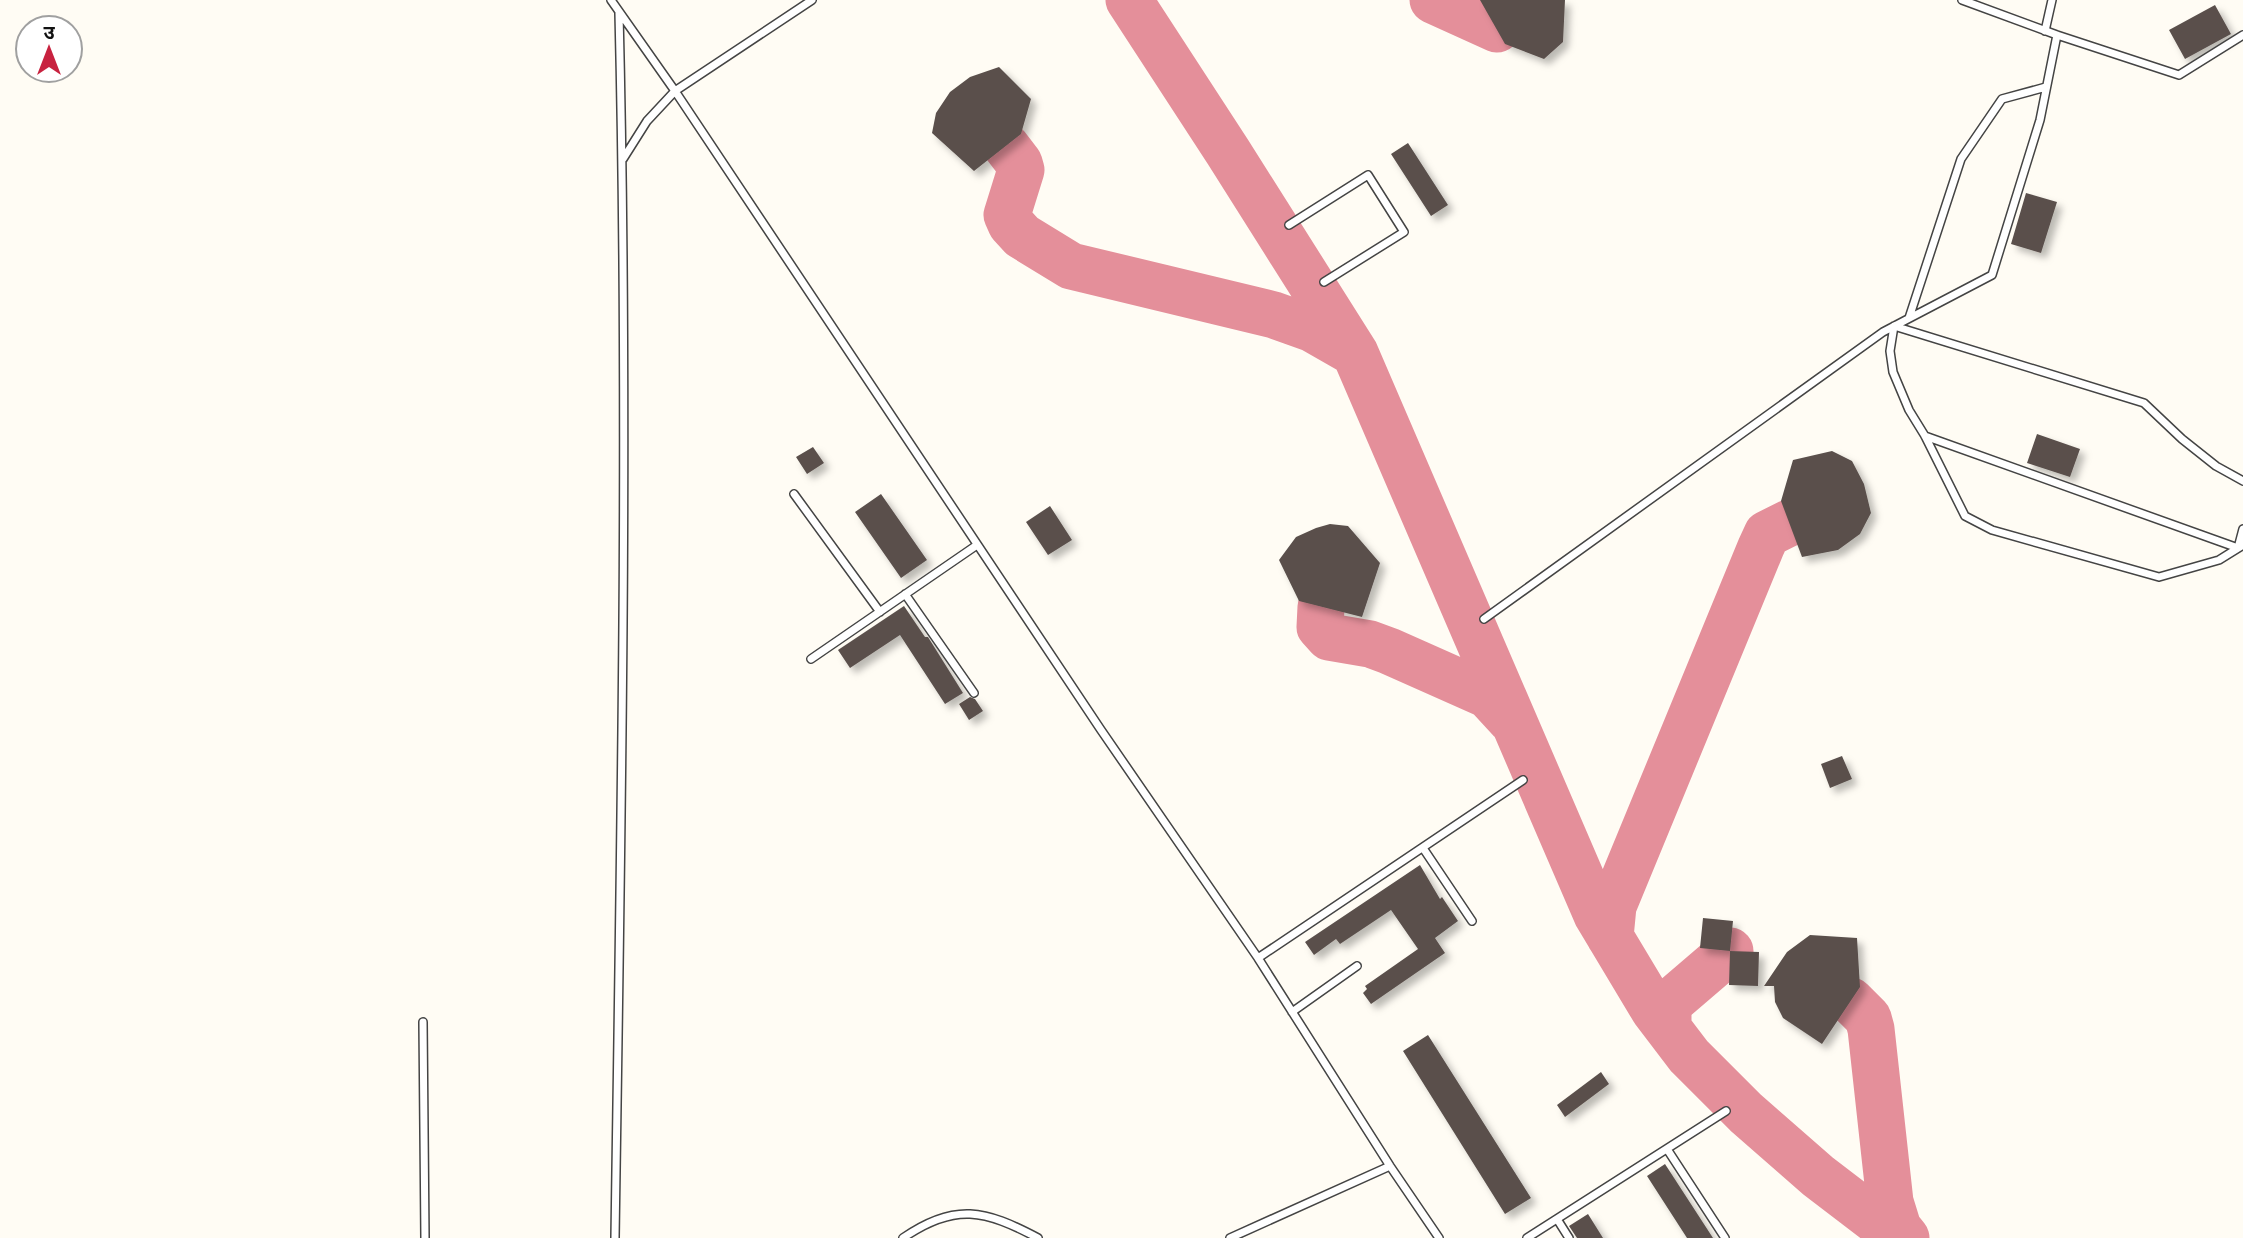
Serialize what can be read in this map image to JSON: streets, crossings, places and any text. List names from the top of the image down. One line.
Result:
{"north":"top"}
